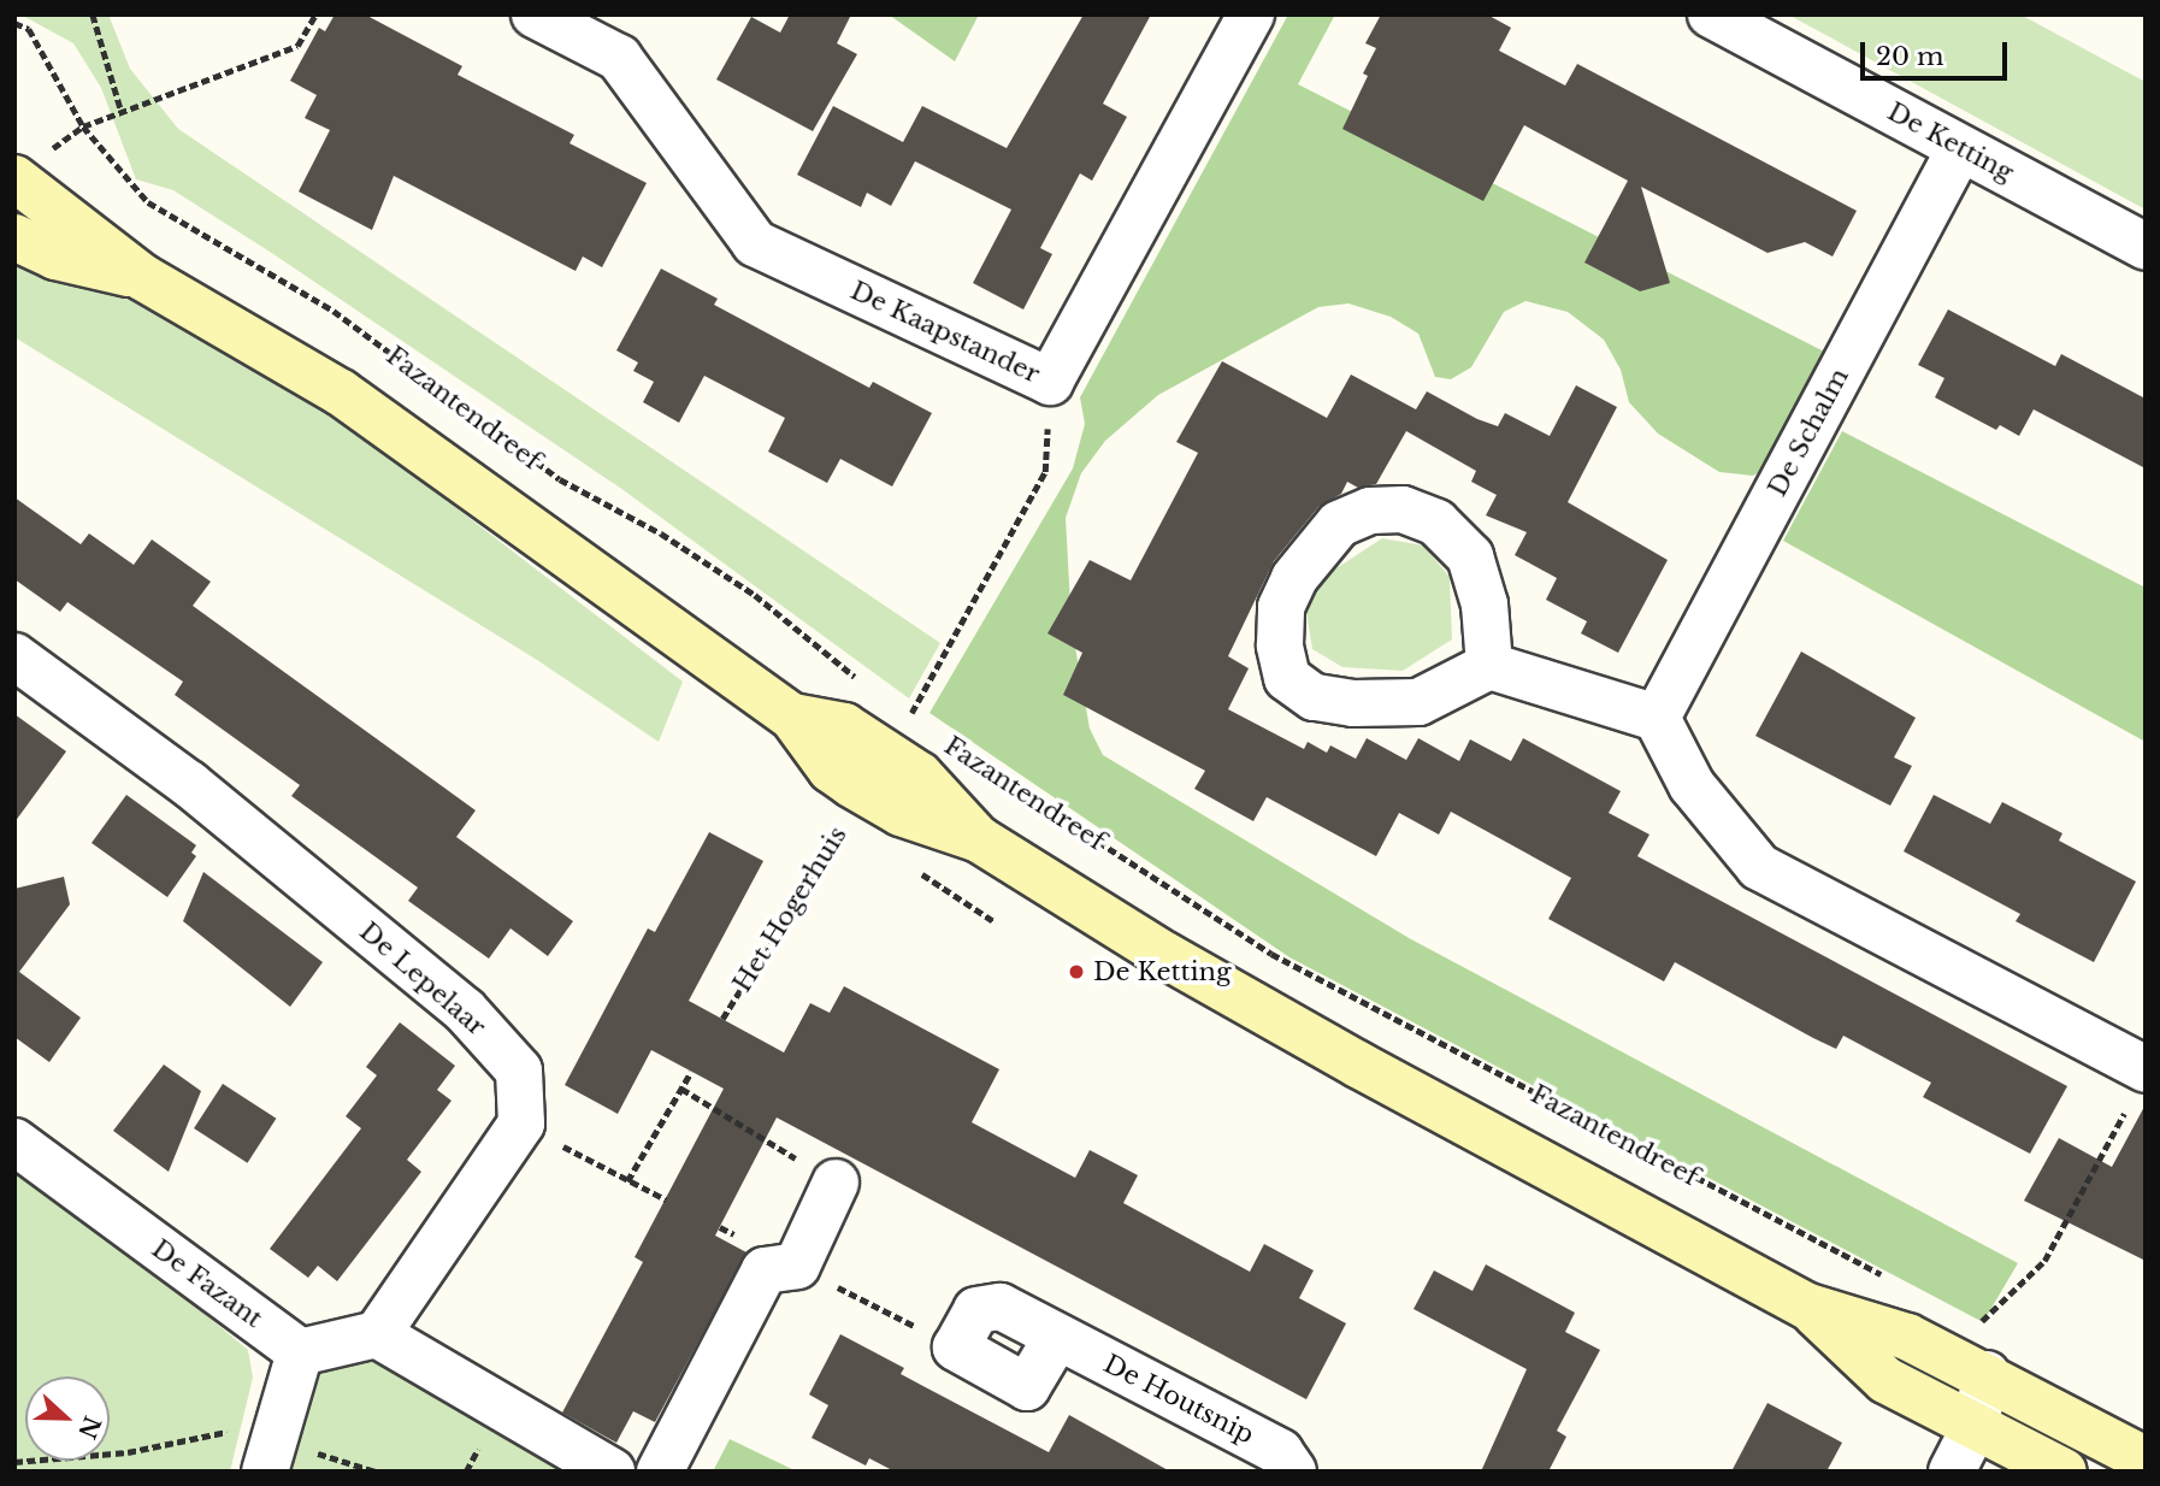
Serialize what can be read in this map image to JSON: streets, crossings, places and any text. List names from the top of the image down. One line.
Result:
{"streets":{"street":["De Ketting","De Kaapstander","Fazantendreef","De Schalm","De Lepelaar","De Fazant","De Houtsnip"],"path":["Het Hogerhuis"]},"crossings":[["De Ketting","De Schalm"],["Fazantendreef","Het Hogerhuis"]],"places":["De Ketting"],"scale_bar":"20 m","north":"right"}
